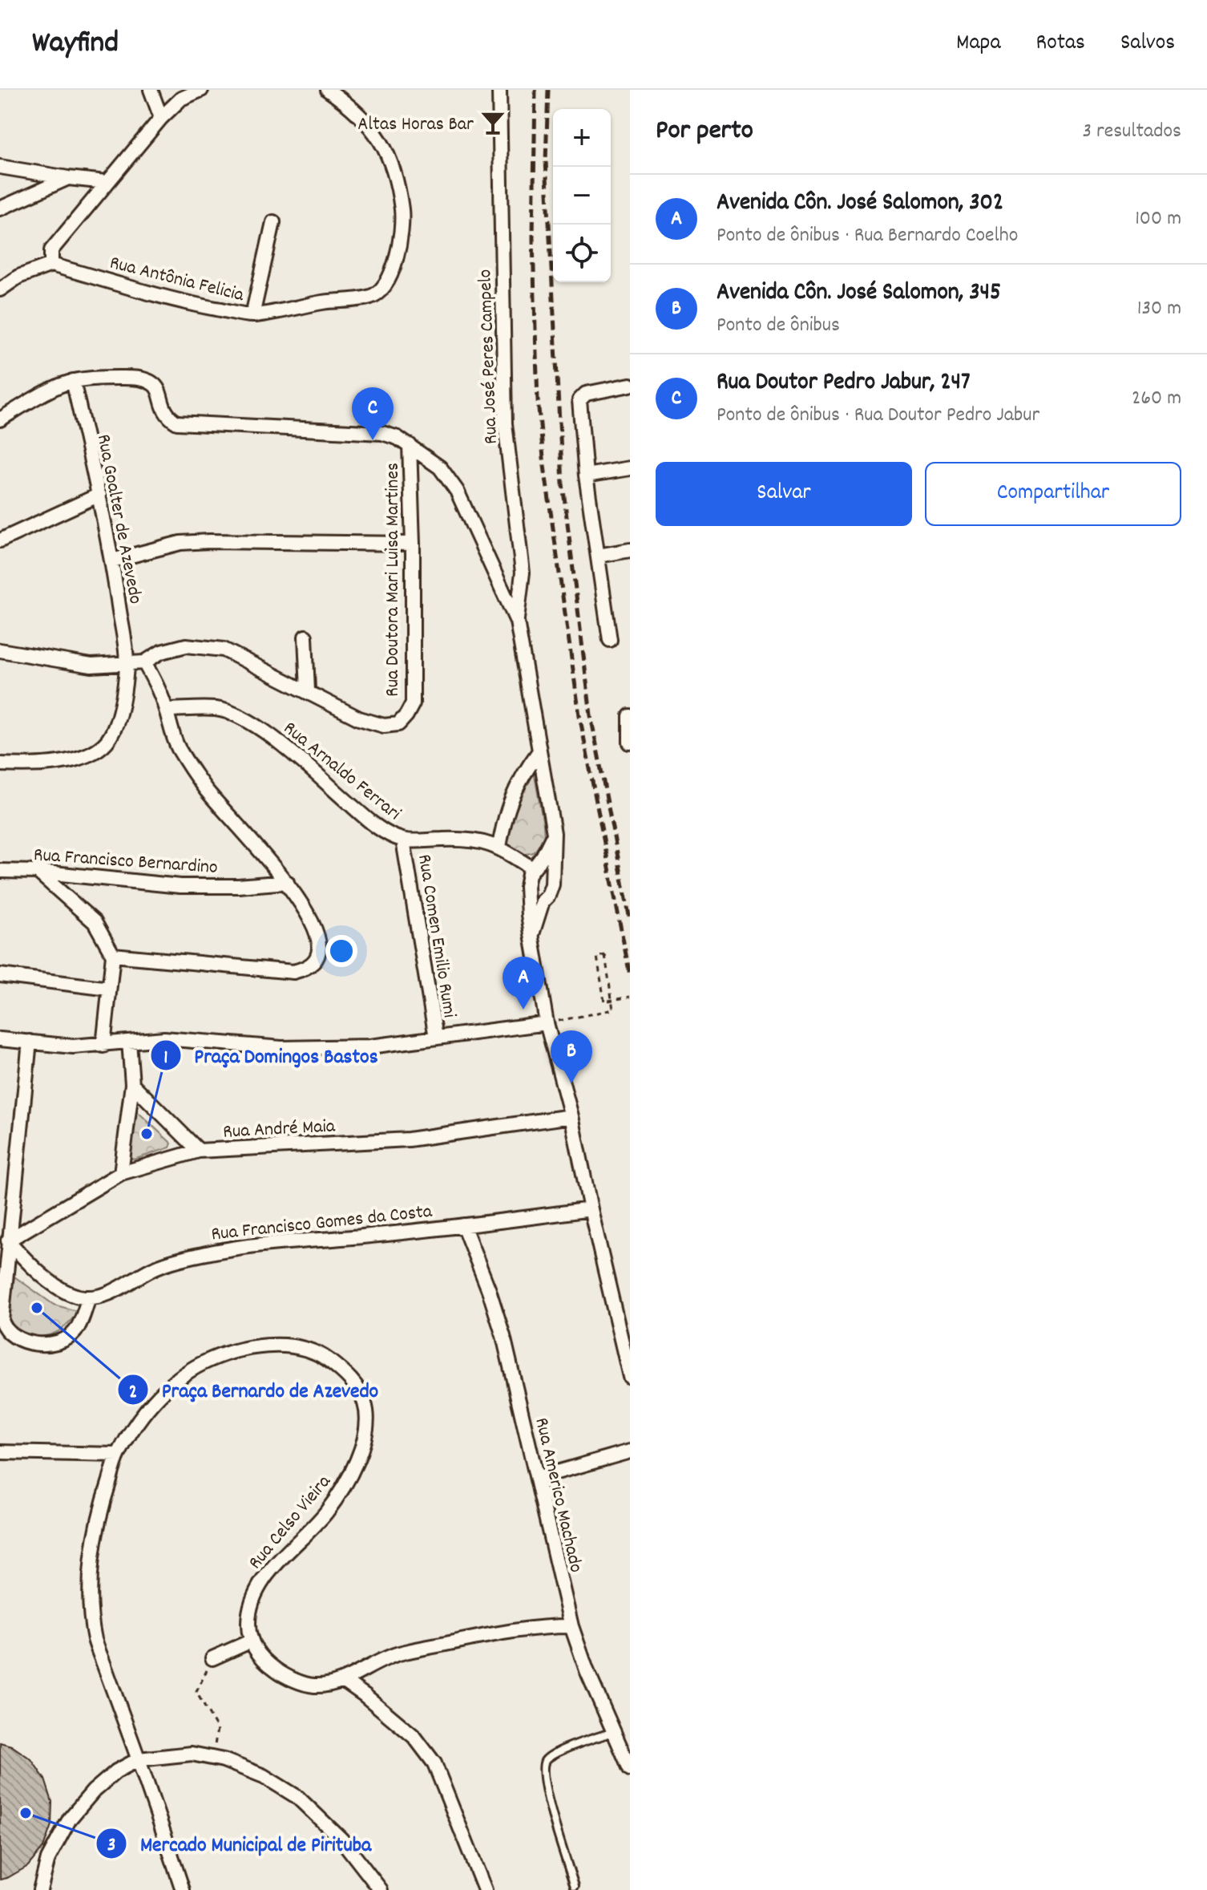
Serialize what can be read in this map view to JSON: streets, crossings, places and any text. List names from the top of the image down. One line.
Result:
{"streets":{"street":["Rua Antônia Felicia","Rua José Peres Campelo","Rua Goalter de Azevedo","Rua Doutora Mari Luisa Martines","Rua Arnaldo Ferrari","Rua Francisco Bernardino","Rua Comen Emilio Rumi","Rua André Maia","Rua Francisco Gomes da Costa","Rua Americo Machado","Rua Celso Vieira"]},"crossings":[["Rua Goalter de Azevedo","Rua Doutora Mari Luisa Martines"],["Rua Arnaldo Ferrari","Rua Comen Emilio Rumi"],["Rua Francisco Gomes da Costa","Rua Americo Machado"]],"places":{"bar":["Altas Horas Bar"],"other":["Praça Domingos Bastos","Praça Bernardo de Azevedo","Mercado Municipal de Pirituba"]},"page":{"header":"Wayfind","nav":["Mapa","Rotas","Salvos"],"heading":["Por perto","3 resultados"],"map_buttons":["+","−"],"list":[{"mark":"A","name":"Avenida Côn. José Salomon, 302","note":"Ponto de ônibus · Rua Bernardo Coelho","value":"100 m"},{"mark":"B","name":"Avenida Côn. José Salomon, 345","note":"Ponto de ônibus","value":"130 m"},{"mark":"C","name":"Rua Doutor Pedro Jabur, 247","note":"Ponto de ônibus · Rua Doutor Pedro Jabur","value":"260 m"}],"pins":["C","A","B"],"buttons":["Salvar","Compartilhar"]}}
